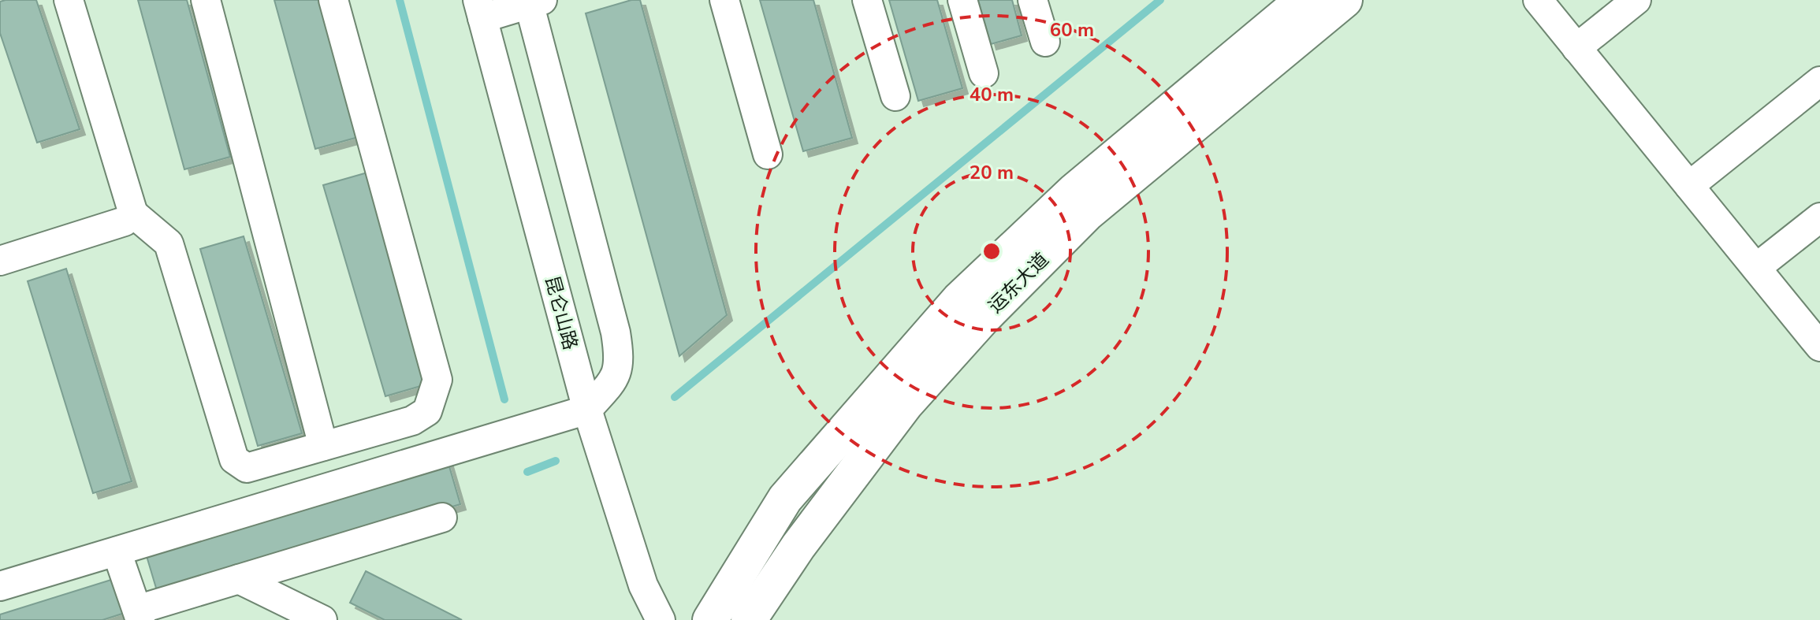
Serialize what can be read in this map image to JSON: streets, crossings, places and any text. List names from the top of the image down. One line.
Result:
{"streets":{"main road":["运东大道"],"street":["昆仑山路"]},"rings":["60 m","40 m","20 m"]}
